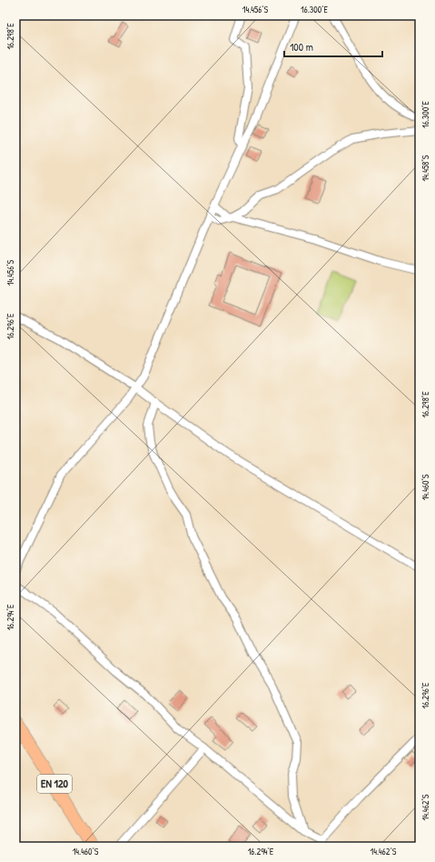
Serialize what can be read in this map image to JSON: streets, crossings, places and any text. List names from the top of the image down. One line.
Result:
{"streets":{"main road":["EN 120"]},"scale_bar":"100 m","coordinates":["14.456°S","16.300°E","16.298°E","14.458°S","16.296°E","14.460°S","16.294°E","14.462°S"]}
